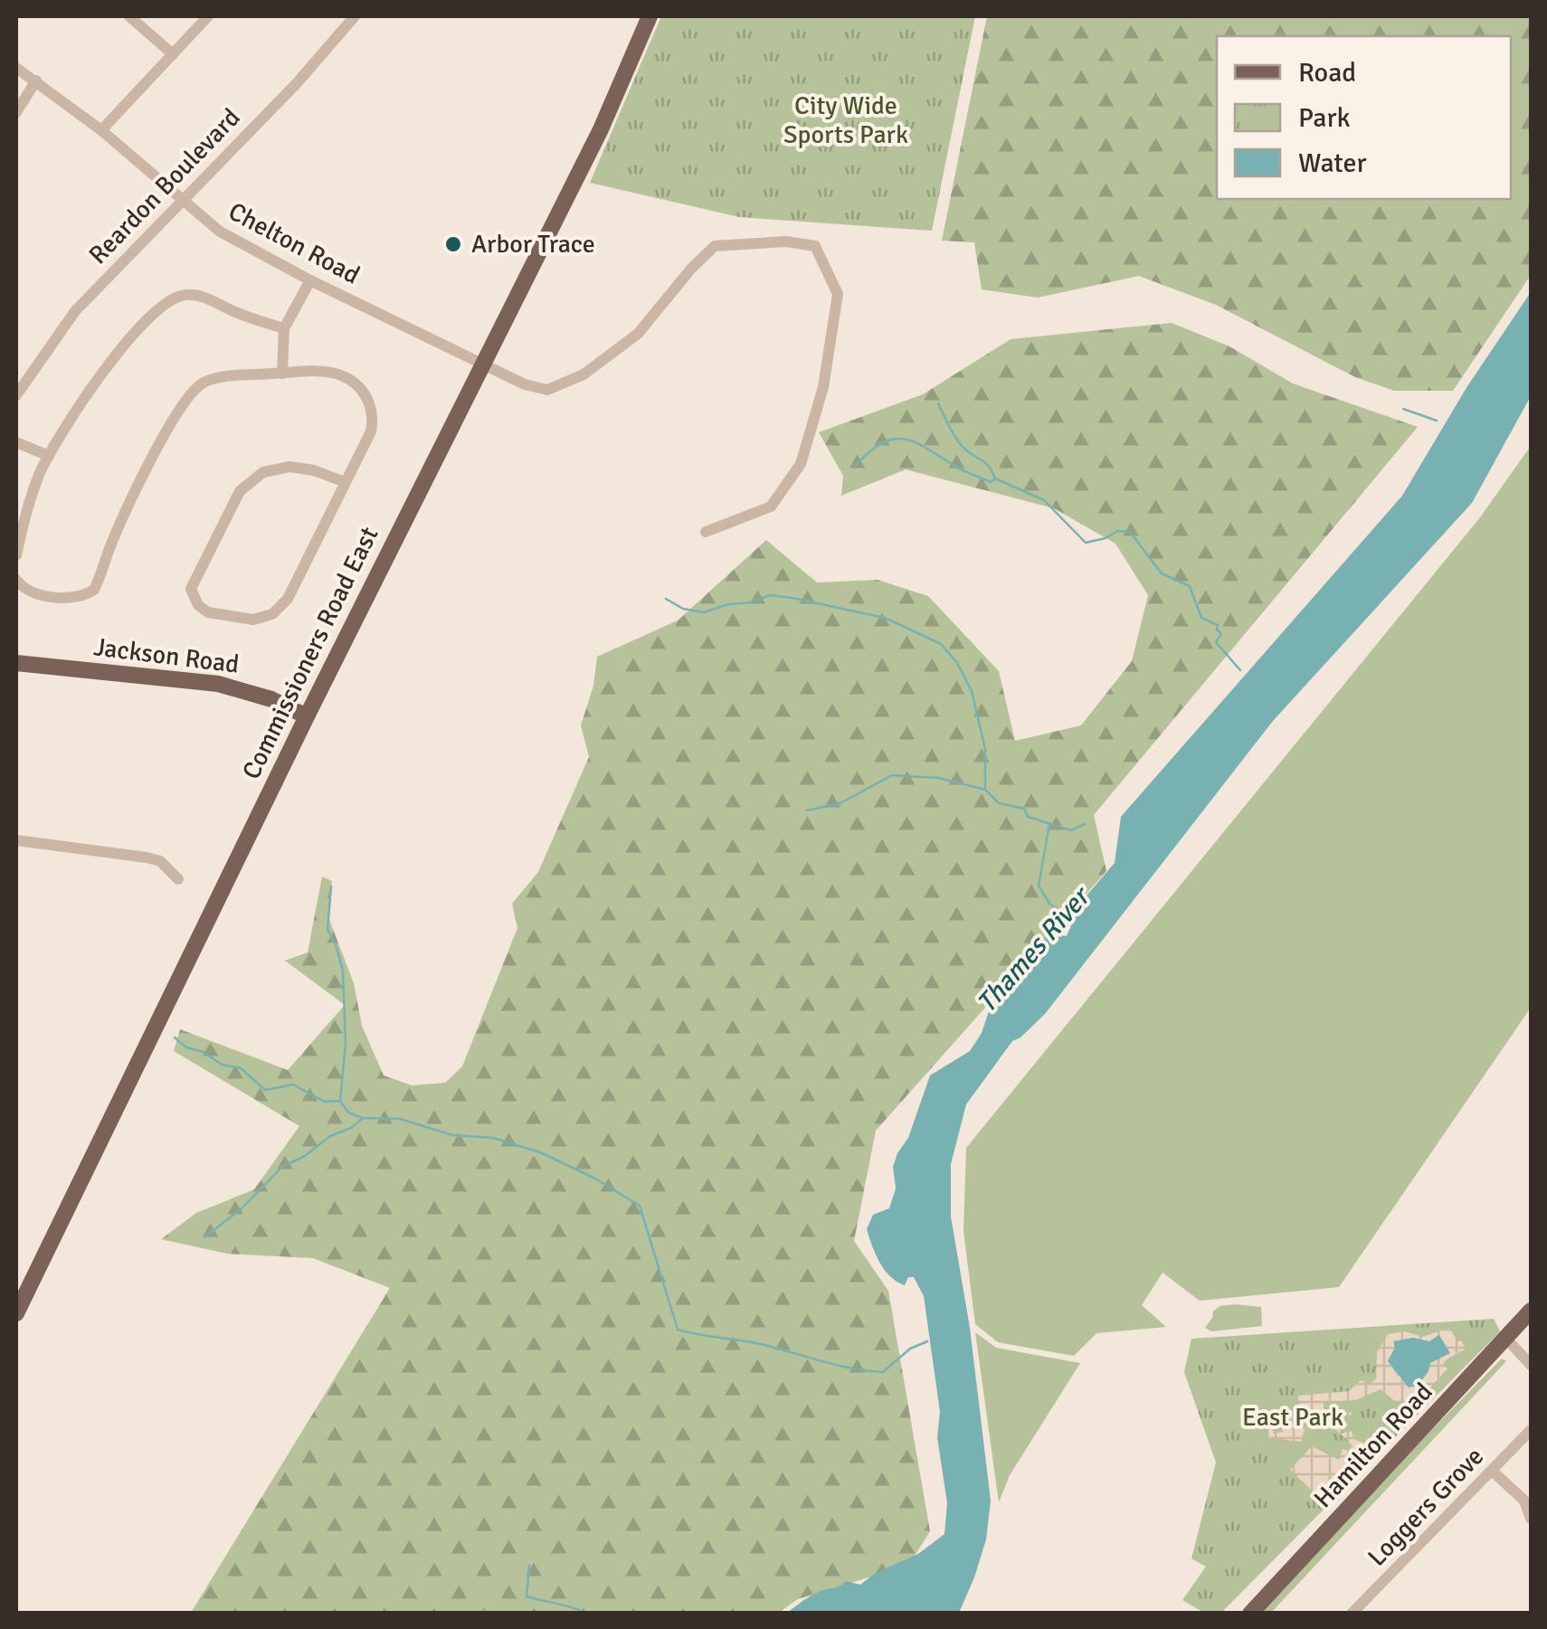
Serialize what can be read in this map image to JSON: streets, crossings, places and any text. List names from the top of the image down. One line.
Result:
{"streets":{"main road":["Commissioners Road East","Jackson Road","Hamilton Road"],"street":["Reardon Boulevard","Chelton Road","Loggers Grove"]},"crossings":[["Reardon Boulevard","Chelton Road"],["Chelton Road","Commissioners Road East"],["Commissioners Road East","Jackson Road"]],"water":["Thames River"],"parks":["City Wide Sports Park","East Park"],"places":["Arbor Trace"],"legend":["Road","Park","Water"]}
